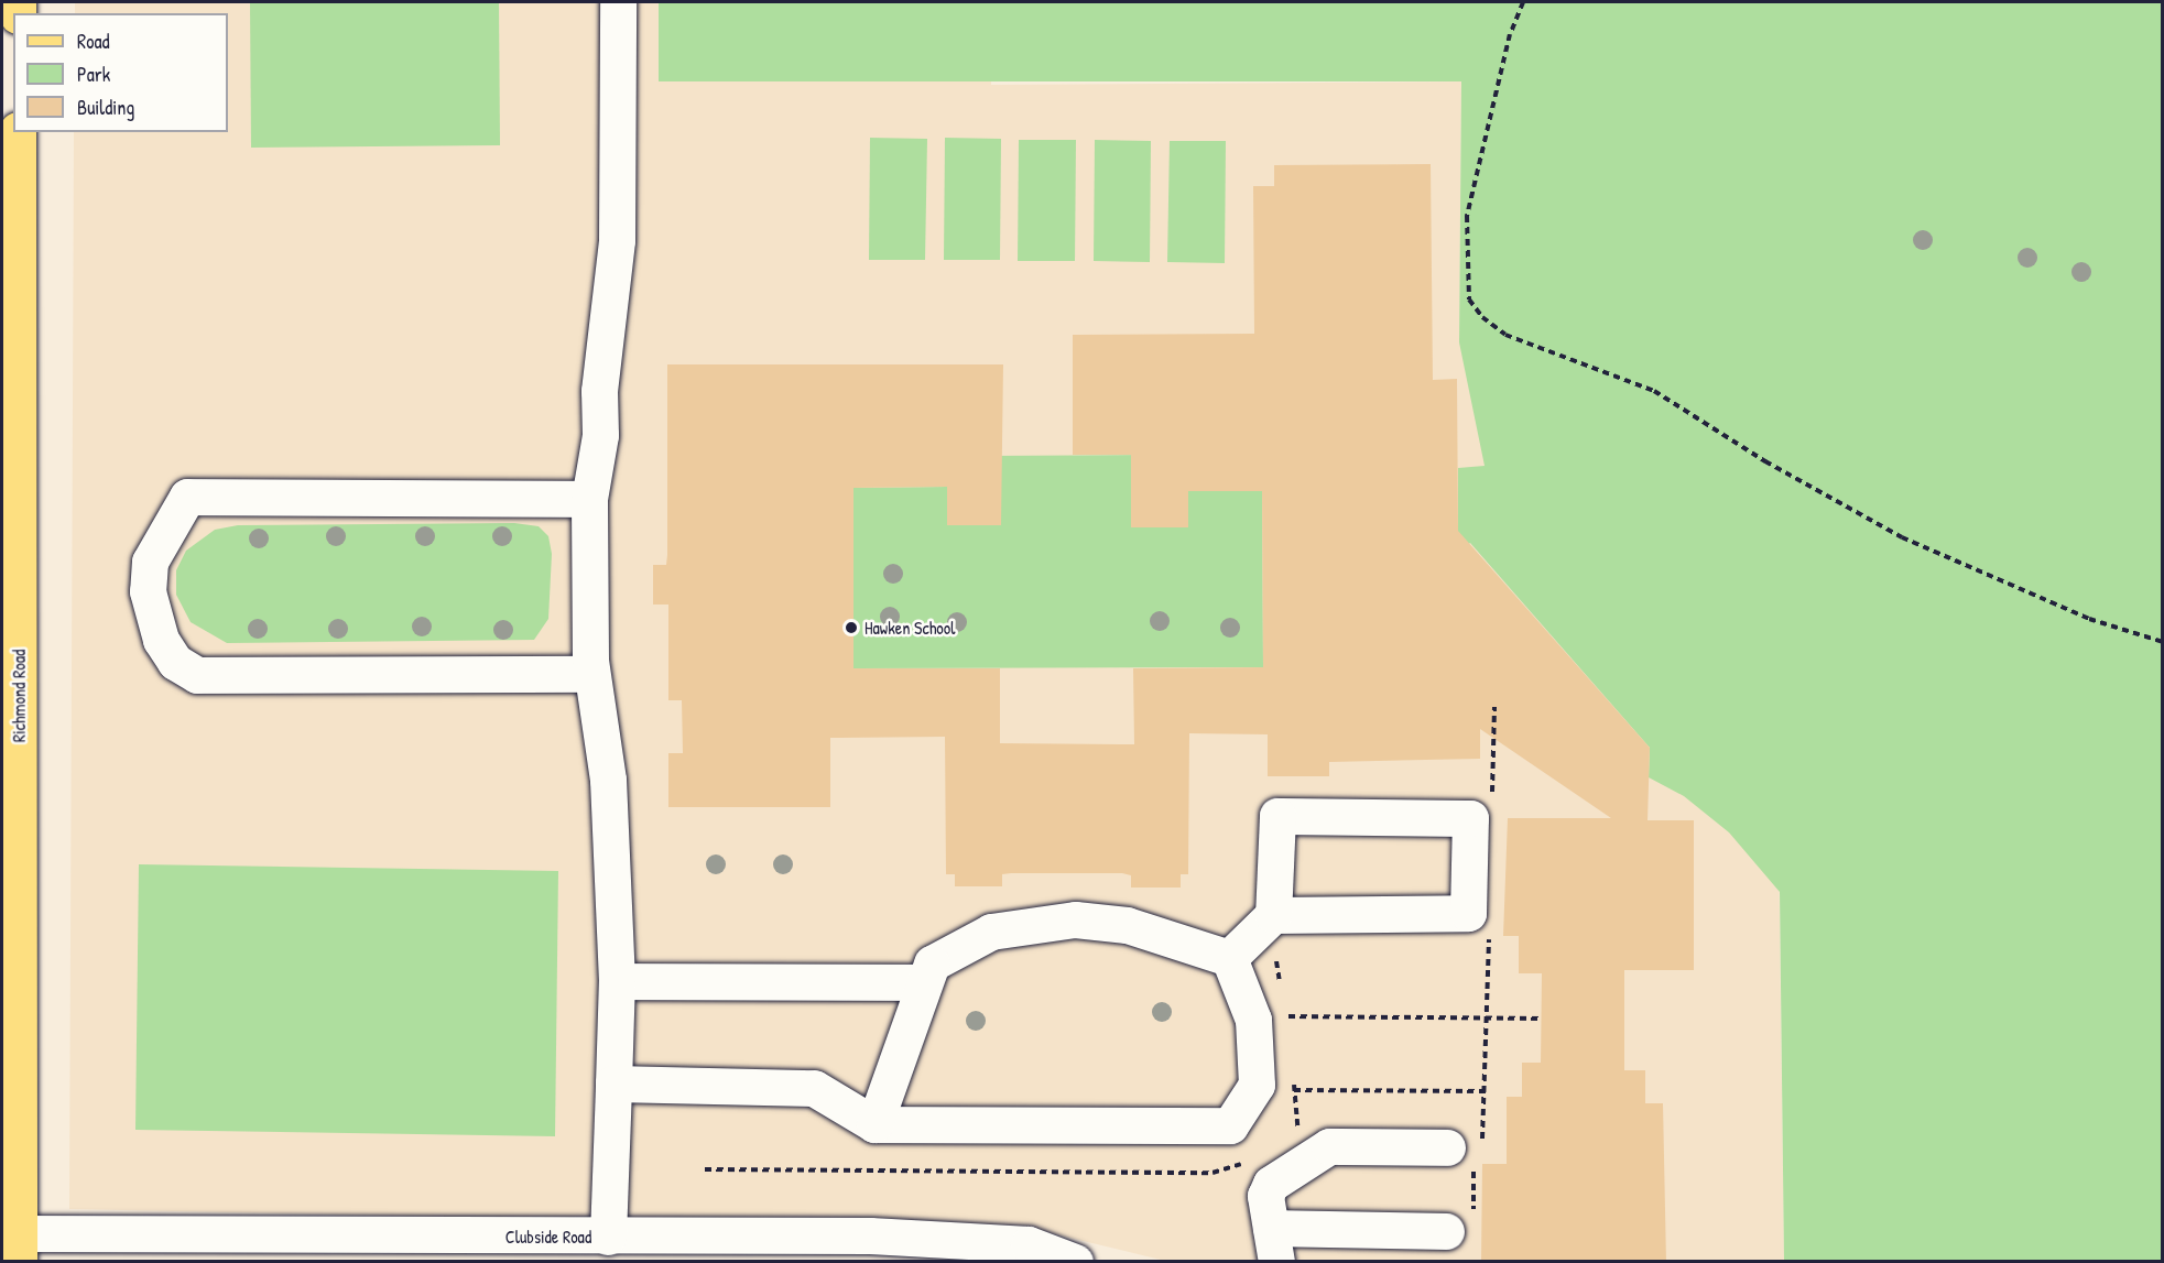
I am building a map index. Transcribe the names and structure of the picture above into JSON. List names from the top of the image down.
{
  "streets": {
    "main road": ["Richmond Road"],
    "street": ["Clubside Road"]
  },
  "crossings": [
    ["Richmond Road", "Clubside Road"]
  ],
  "places": ["Hawken School"],
  "legend": ["Road", "Park", "Building"]
}
